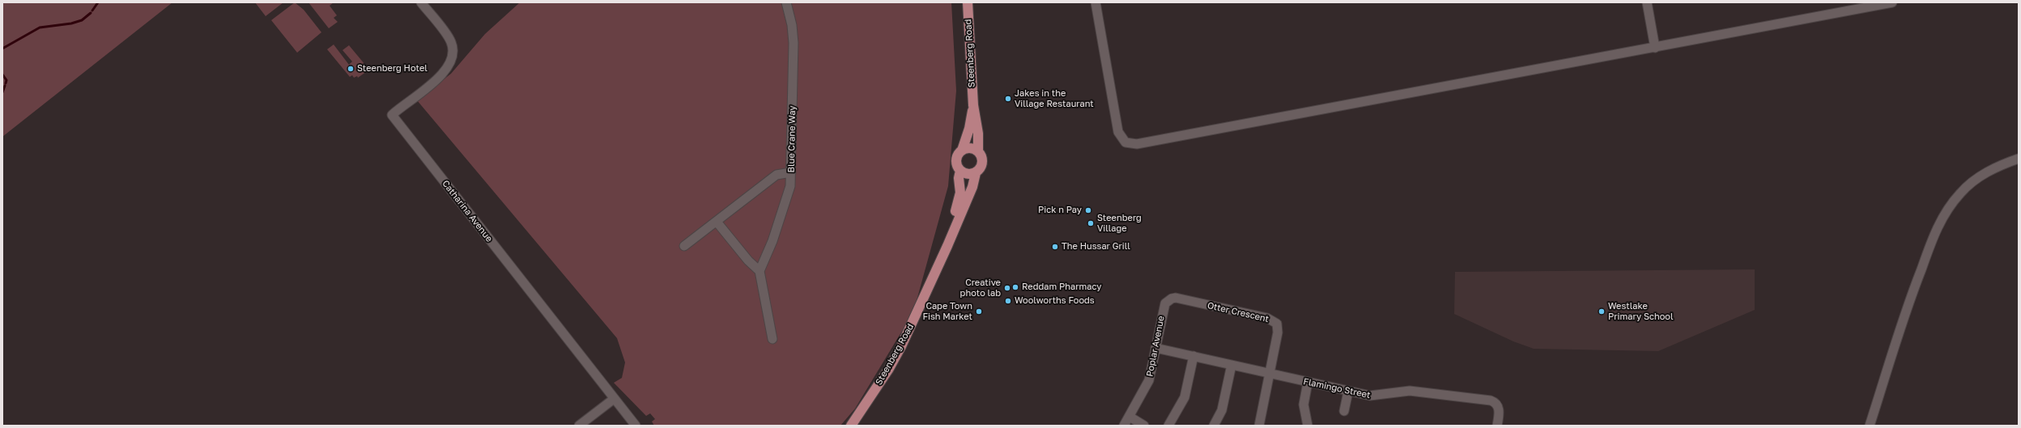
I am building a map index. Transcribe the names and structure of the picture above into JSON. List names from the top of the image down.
{
  "streets": {
    "main road": ["Steenberg Road"],
    "street": [
      "Blue Crane Way",
      "Catharina Avenue",
      "Otter Crescent",
      "Poplar Avenue",
      "Flamingo Street"
    ]
  },
  "crossings": [
    ["Otter Crescent", "Poplar Avenue"],
    ["Otter Crescent", "Flamingo Street"],
    ["Poplar Avenue", "Flamingo Street"]
  ],
  "places": [
    "Steenberg Hotel",
    "Jakes in the Village Restaurant",
    "Pick n Pay",
    "Steenberg Village",
    "The Hussar Grill",
    "Reddam Pharmacy",
    "Creative photo lab",
    "Woolworths Foods",
    "Cape Town Fish Market",
    "Westlake Primary School"
  ]
}
